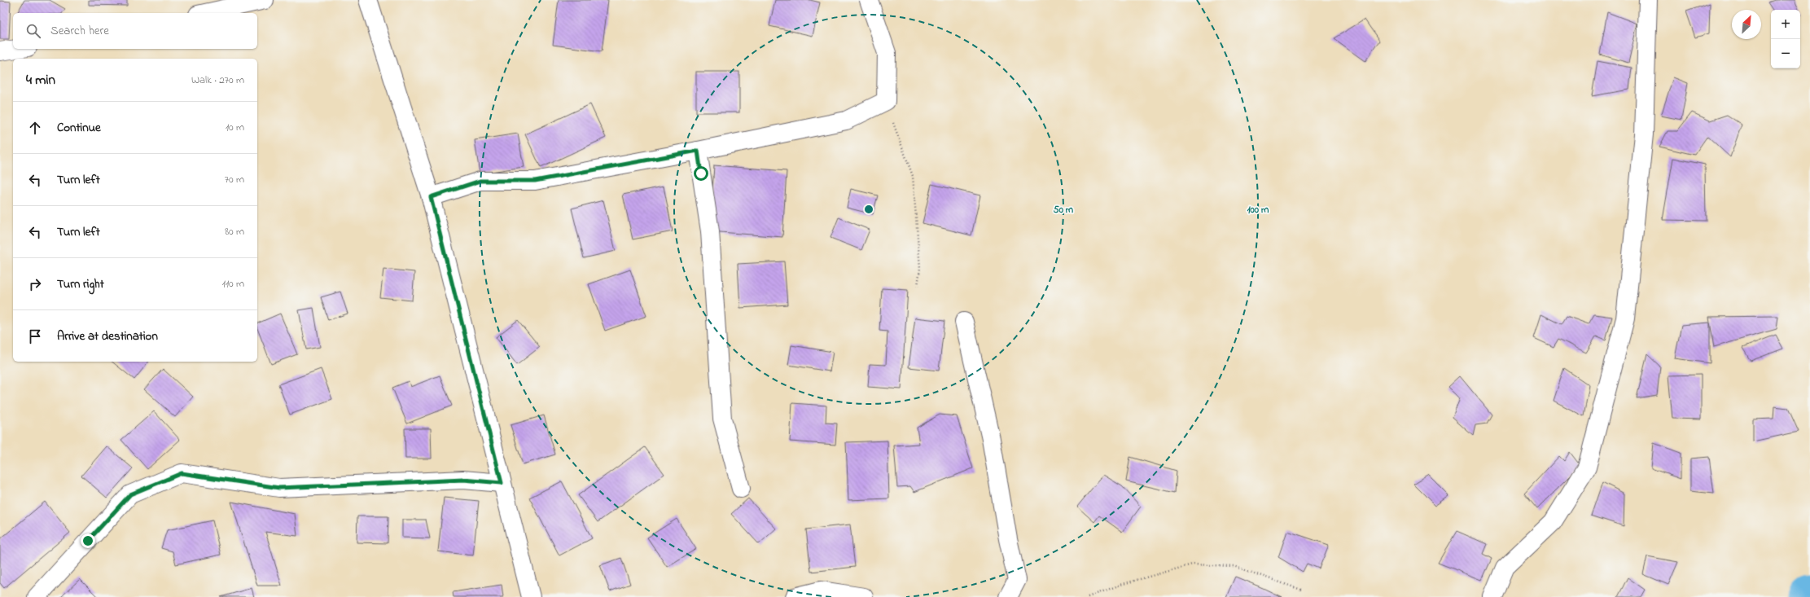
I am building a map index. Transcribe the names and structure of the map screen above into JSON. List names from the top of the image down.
{
  "north": "top right",
  "page": {
    "map_buttons": ["+", "−"],
    "search": "Search here",
    "heading": ["4 min", "Walk · 270 m"],
    "list": [
      ["Continue", "10 m"],
      ["Turn left", "70 m"],
      ["Turn left", "80 m"],
      ["Turn right", "110 m"],
      "Arrive at destination"
    ]
  },
  "rings": ["50 m", "100 m"]
}
